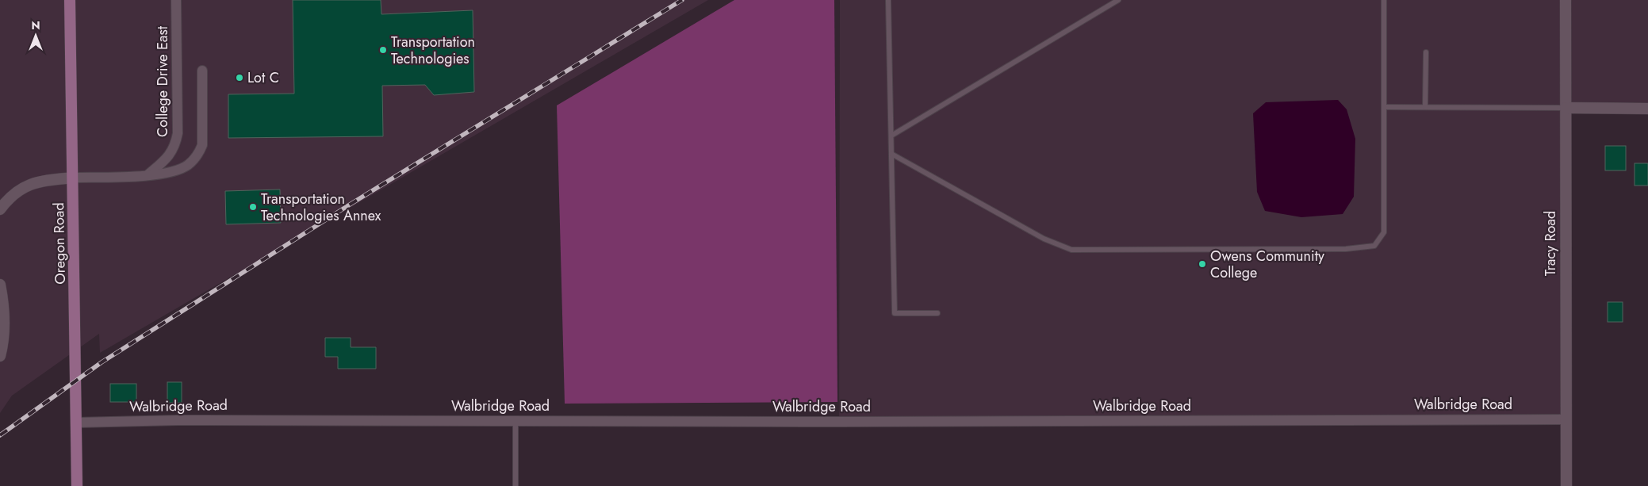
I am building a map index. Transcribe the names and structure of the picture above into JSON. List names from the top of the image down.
{
  "streets": {
    "main road": ["Oregon Road"],
    "street": ["College Drive East", "Tracy Road", "Walbridge Road"]
  },
  "crossings": [
    ["Oregon Road", "Walbridge Road"],
    ["Tracy Road", "Walbridge Road"]
  ],
  "places": [
    "Transportation Technologies",
    "Lot C",
    "Transportation Technologies Annex",
    "Owens Community College"
  ],
  "north": "top"
}
